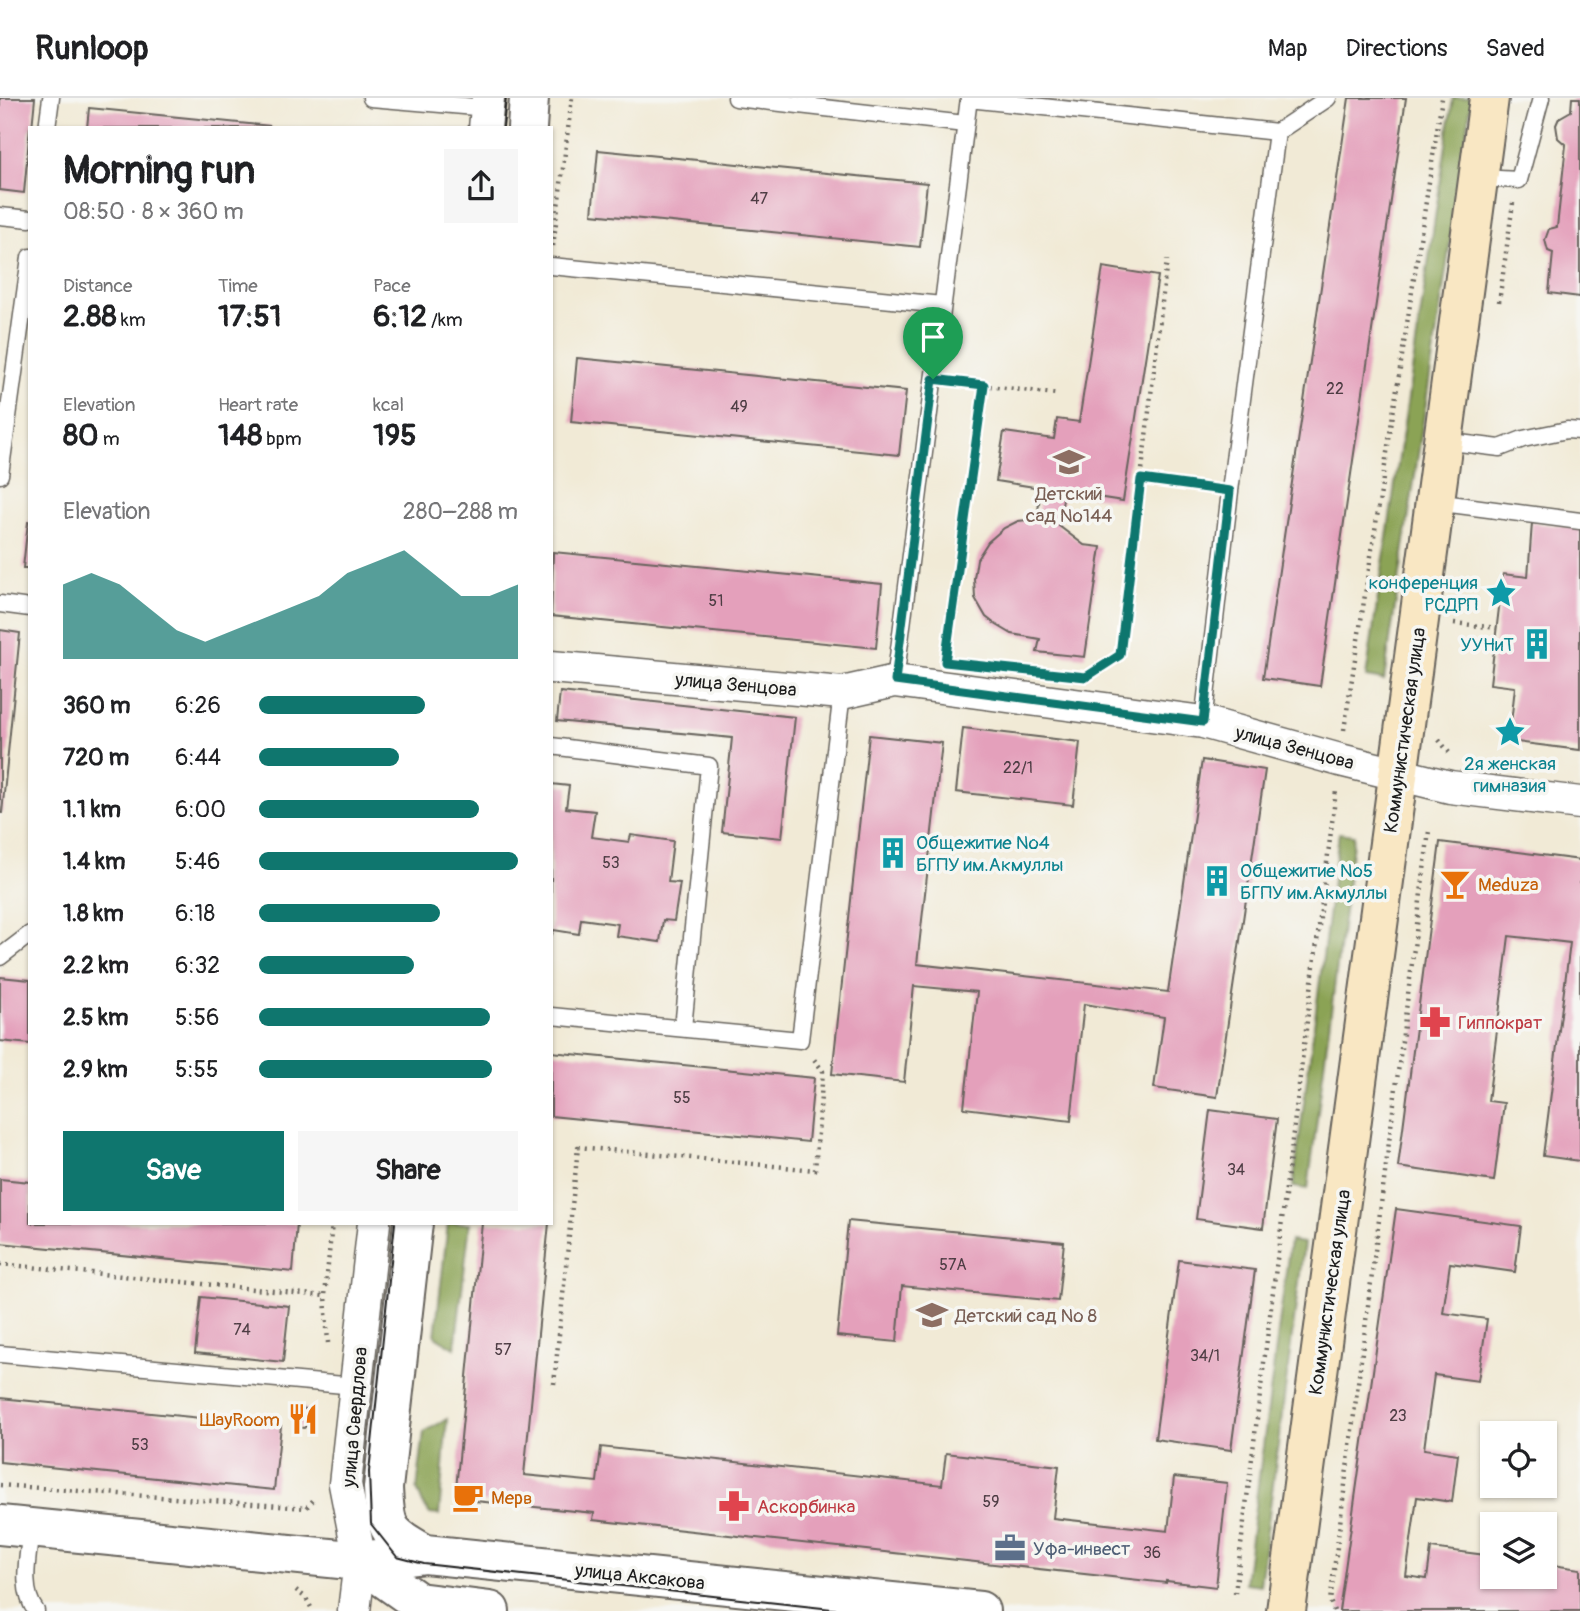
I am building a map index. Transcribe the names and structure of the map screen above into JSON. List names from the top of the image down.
{
  "streets": {
    "main road": ["Коммунистическая улица"],
    "street": ["улица Зенцова", "улица Свердлова", "улица Аксакова"]
  },
  "crossings": [
    ["улица Зенцова", "Коммунистическая улица"],
    ["улица Свердлова", "улица Аксакова"]
  ],
  "places": {
    "school or university": ["Детский сад №144", "Детский сад № 8"],
    "place": ["конференция РСДРП", "2я женская гимназия"],
    "building": ["УУНиТ", "Общежитие №4 БГПУ им.Акмуллы", "Общежитие №5 БГПУ им.Акмуллы"],
    "bar": ["Meduza"],
    "pharmacy": ["Гиппократ", "Аскорбинка"],
    "restaurant": ["ШауRoom"],
    "cafe": ["Мерв"],
    "office": ["Уфа-инвест"]
  },
  "house_numbers": [
    "47",
    "22",
    "49",
    "51",
    "22/1",
    "53",
    "55",
    "34",
    "57А",
    "74",
    "57",
    "34/1",
    "23",
    "53",
    "59",
    "36"
  ],
  "page": {
    "header": "Runloop",
    "nav": ["Map", "Directions", "Saved"],
    "heading": ["Morning run", "08:50 · 8 × 360 m"],
    "stats": [
      ["Distance", "2.88 km"],
      ["Time", "17:51"],
      ["Pace", "6:12 /km"],
      ["Elevation", "80 m"],
      ["Heart rate", "148 bpm"],
      ["kcal", "195"]
    ],
    "chart": ["Elevation", "280–288 m"],
    "list": [
      {
        "name": "360 m",
        "note": "6:26"
      },
      {
        "name": "720 m",
        "note": "6:44"
      },
      {
        "name": "1.1 km",
        "note": "6:00"
      },
      {
        "name": "1.4 km",
        "note": "5:46"
      },
      {
        "name": "1.8 km",
        "note": "6:18"
      },
      {
        "name": "2.2 km",
        "note": "6:32"
      },
      {
        "name": "2.5 km",
        "note": "5:56"
      },
      {
        "name": "2.9 km",
        "note": "5:55"
      }
    ],
    "buttons": ["Save", "Share"]
  }
}
